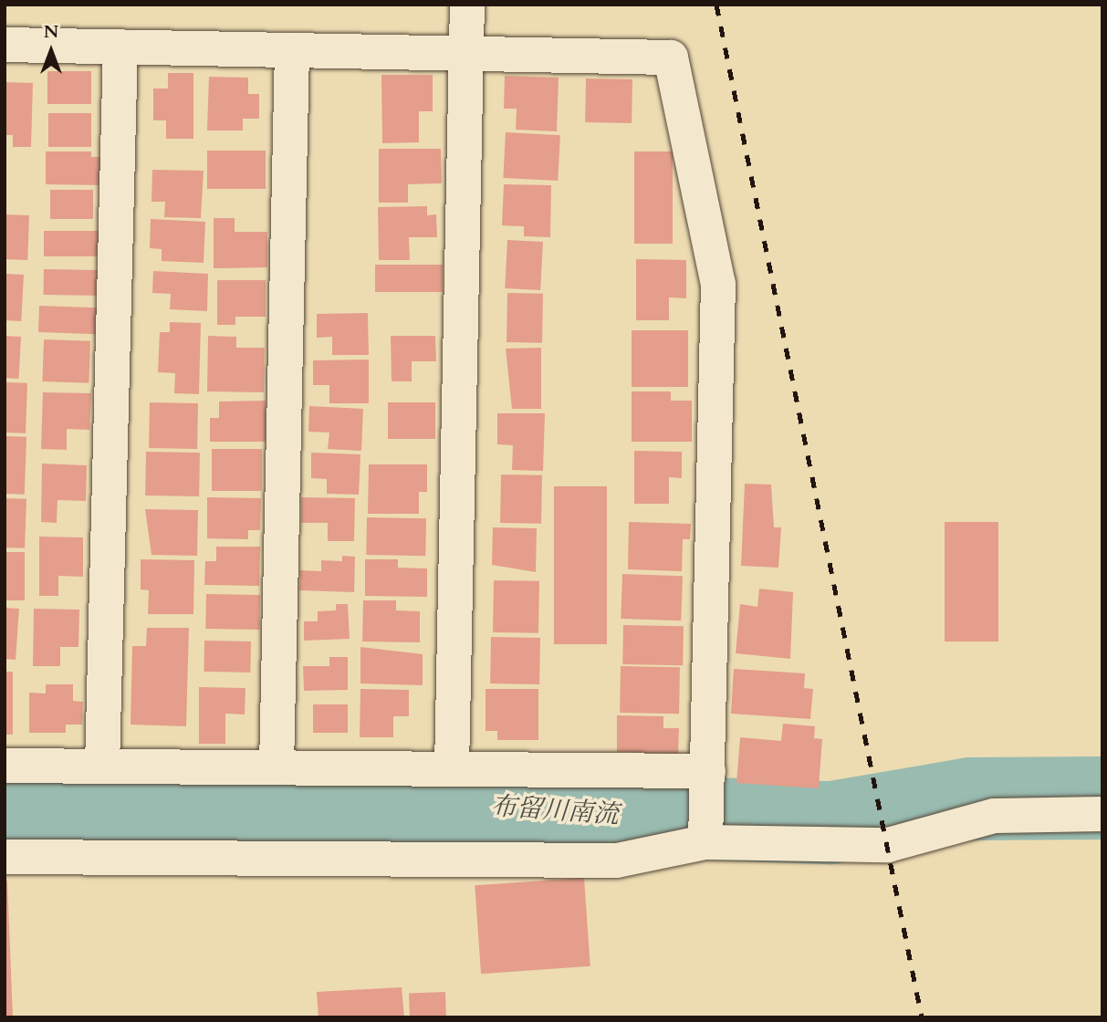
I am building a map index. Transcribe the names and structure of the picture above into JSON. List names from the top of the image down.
{
  "water": ["布留川南流"],
  "north": "top"
}
